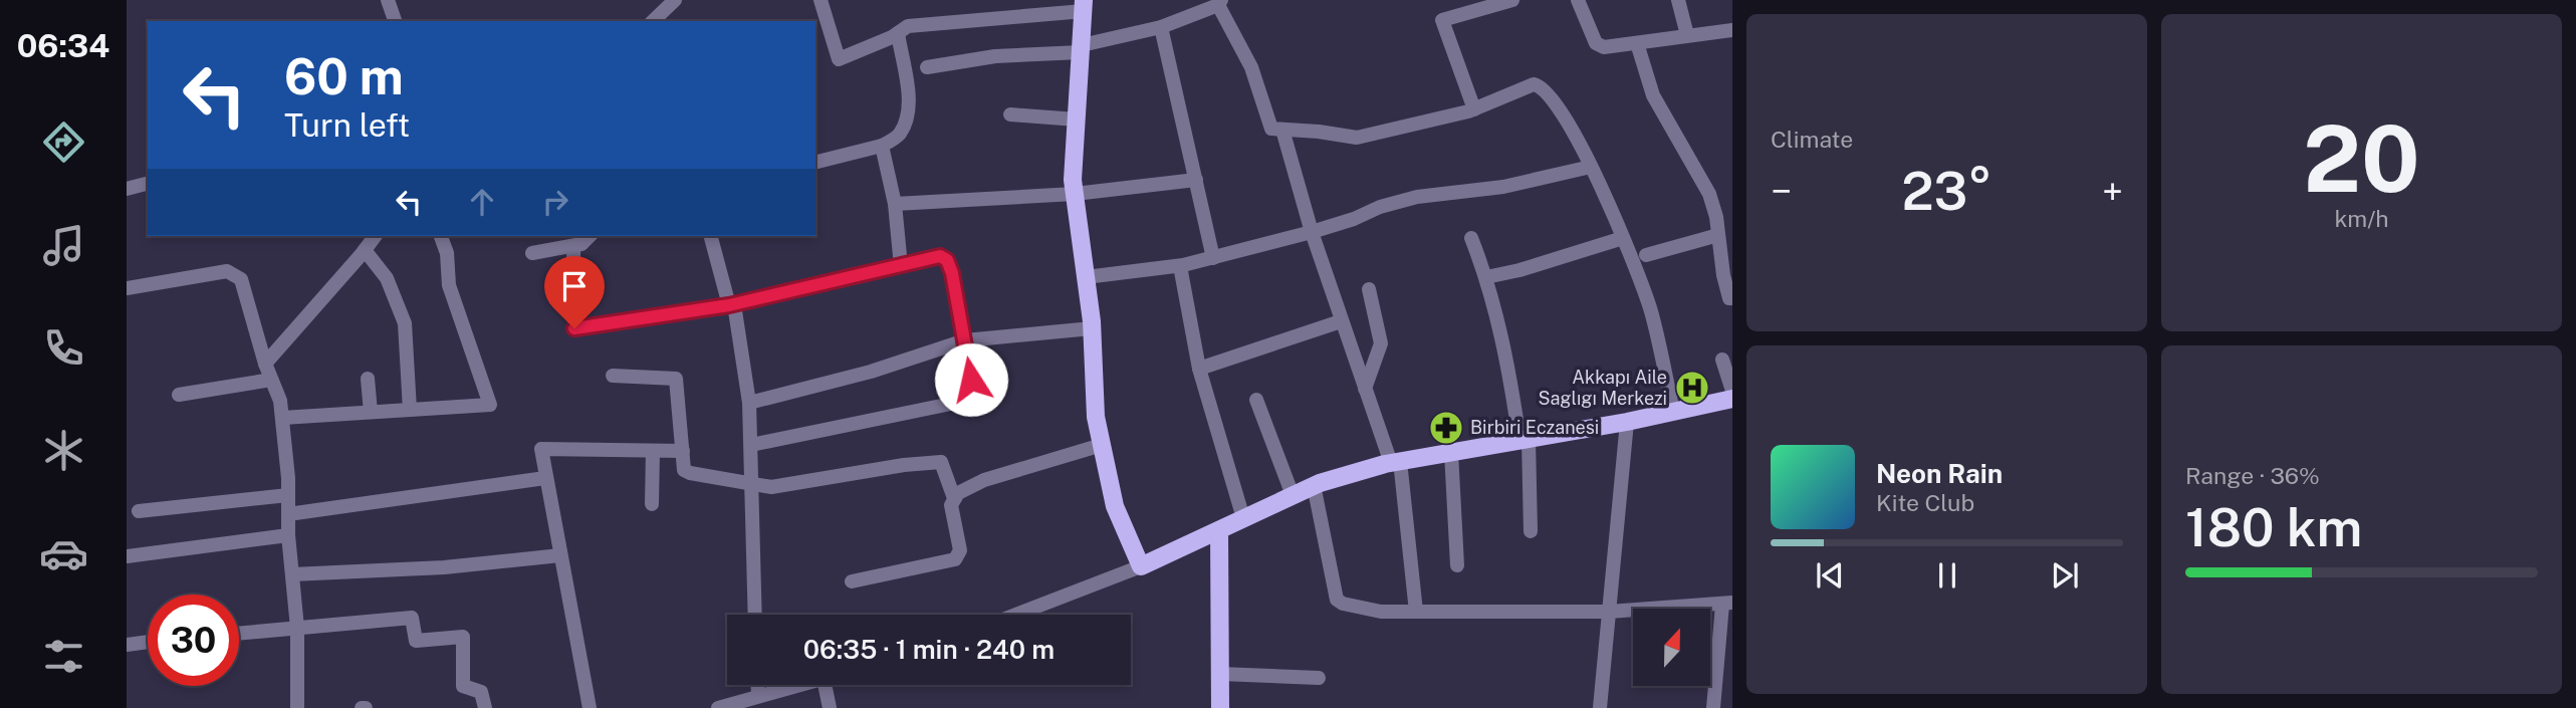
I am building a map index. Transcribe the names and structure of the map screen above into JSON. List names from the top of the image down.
{
  "places": {
    "hospital": ["Akkapı Aile Saglıgı Merkezi"],
    "pharmacy": ["Birbiri Eczanesi"]
  },
  "north": "top",
  "page": {
    "tabs": "06:34",
    "tile": [
      "Climate",
      ["20", "km/h"],
      ["Range · 36%", "180 km"]
    ],
    "turn": ["60 m", "Turn left"],
    "heat": ["−", "23°", "+"],
    "song": ["Neon Rain", "Kite Club"],
    "limit": "30",
    "trip": "06:35 · 1 min · 240 m"
  }
}
